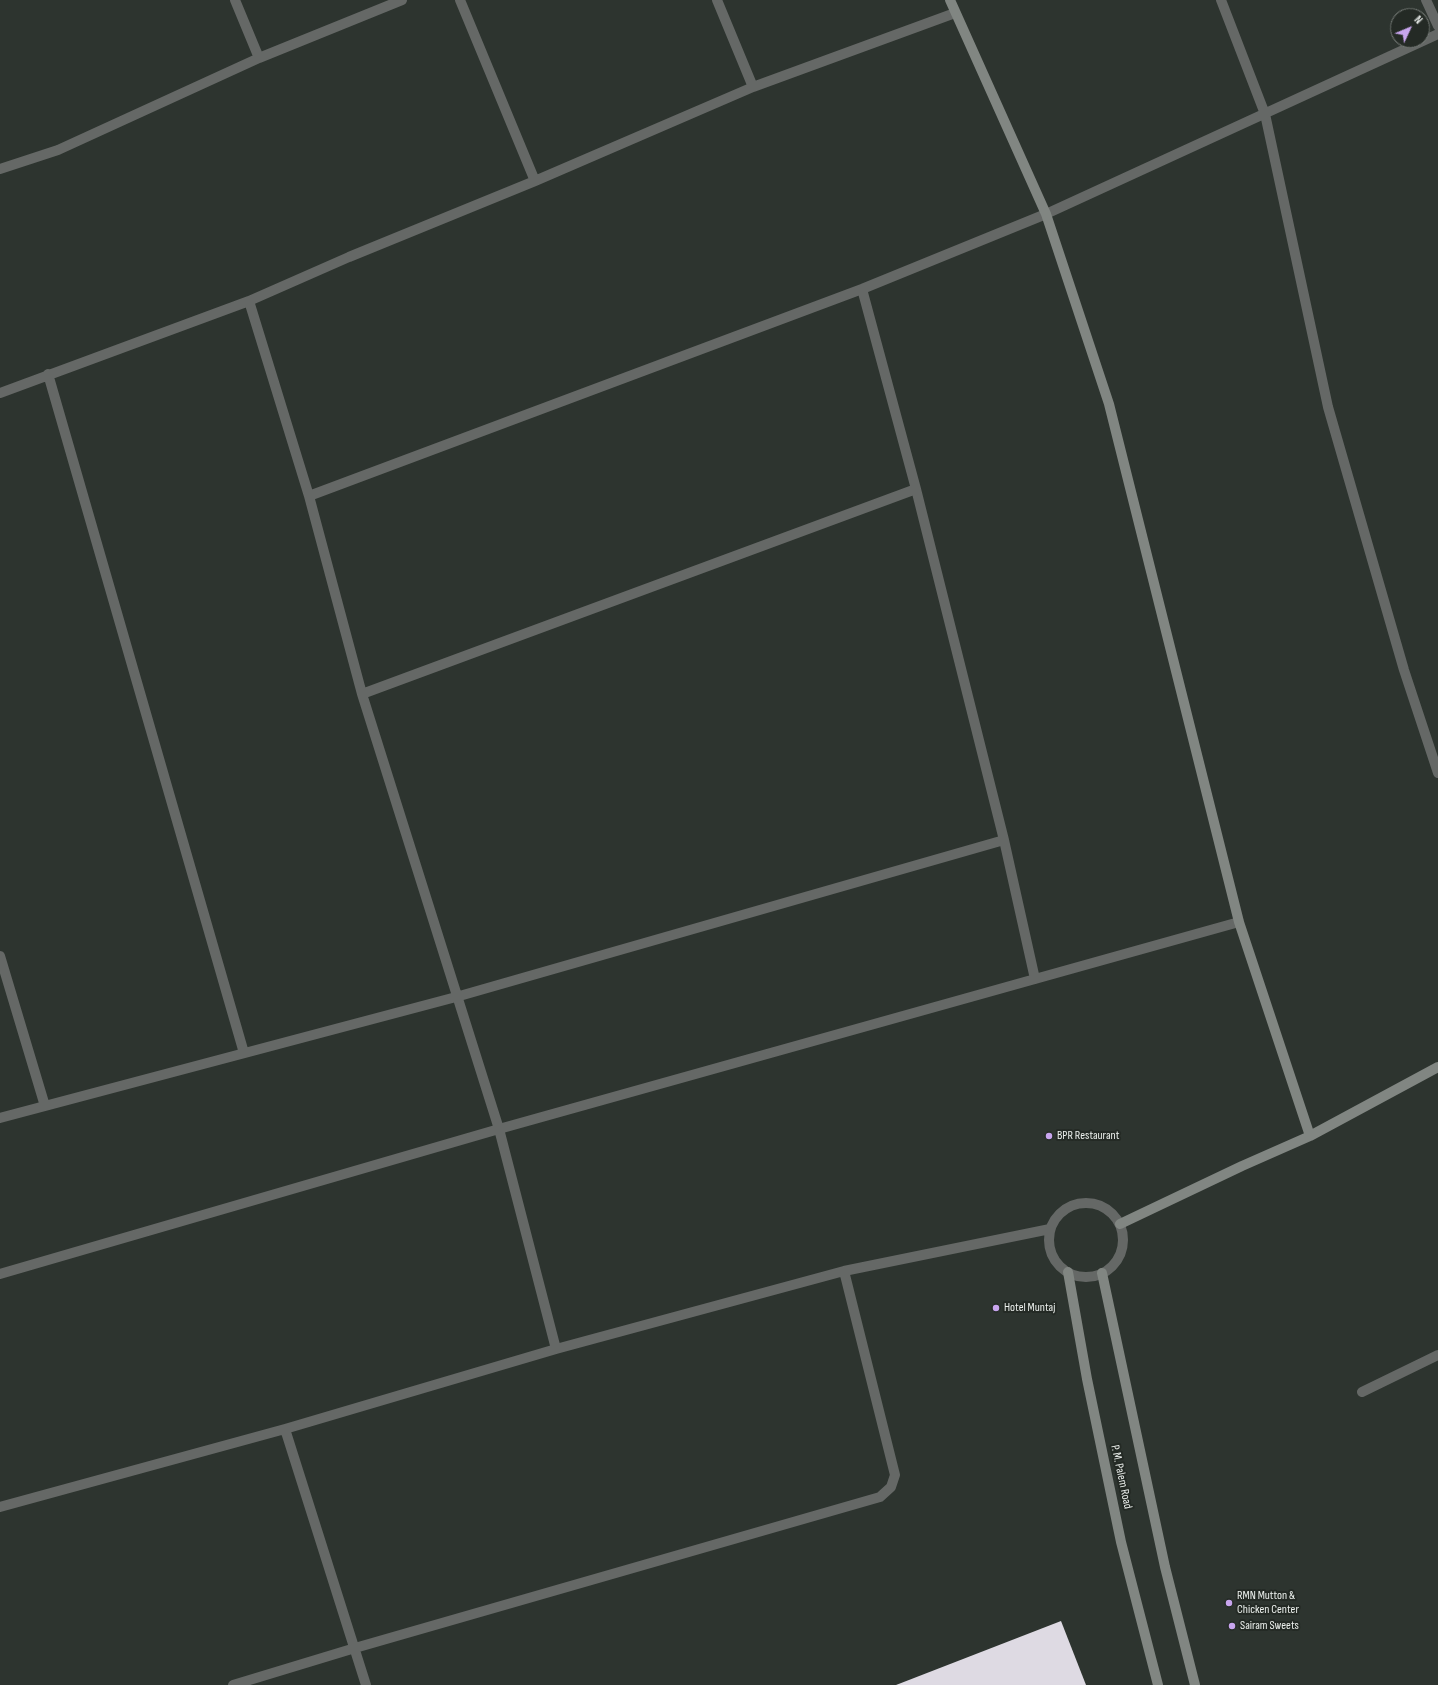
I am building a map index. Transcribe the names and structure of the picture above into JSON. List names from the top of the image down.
{
  "streets": {
    "street": ["P. M. Palem Road"]
  },
  "places": [
    "BPR Restaurant",
    "Hotel Muntaj",
    "RMN Mutton & Chicken Center",
    "Sairam Sweets"
  ],
  "north": "top right"
}
